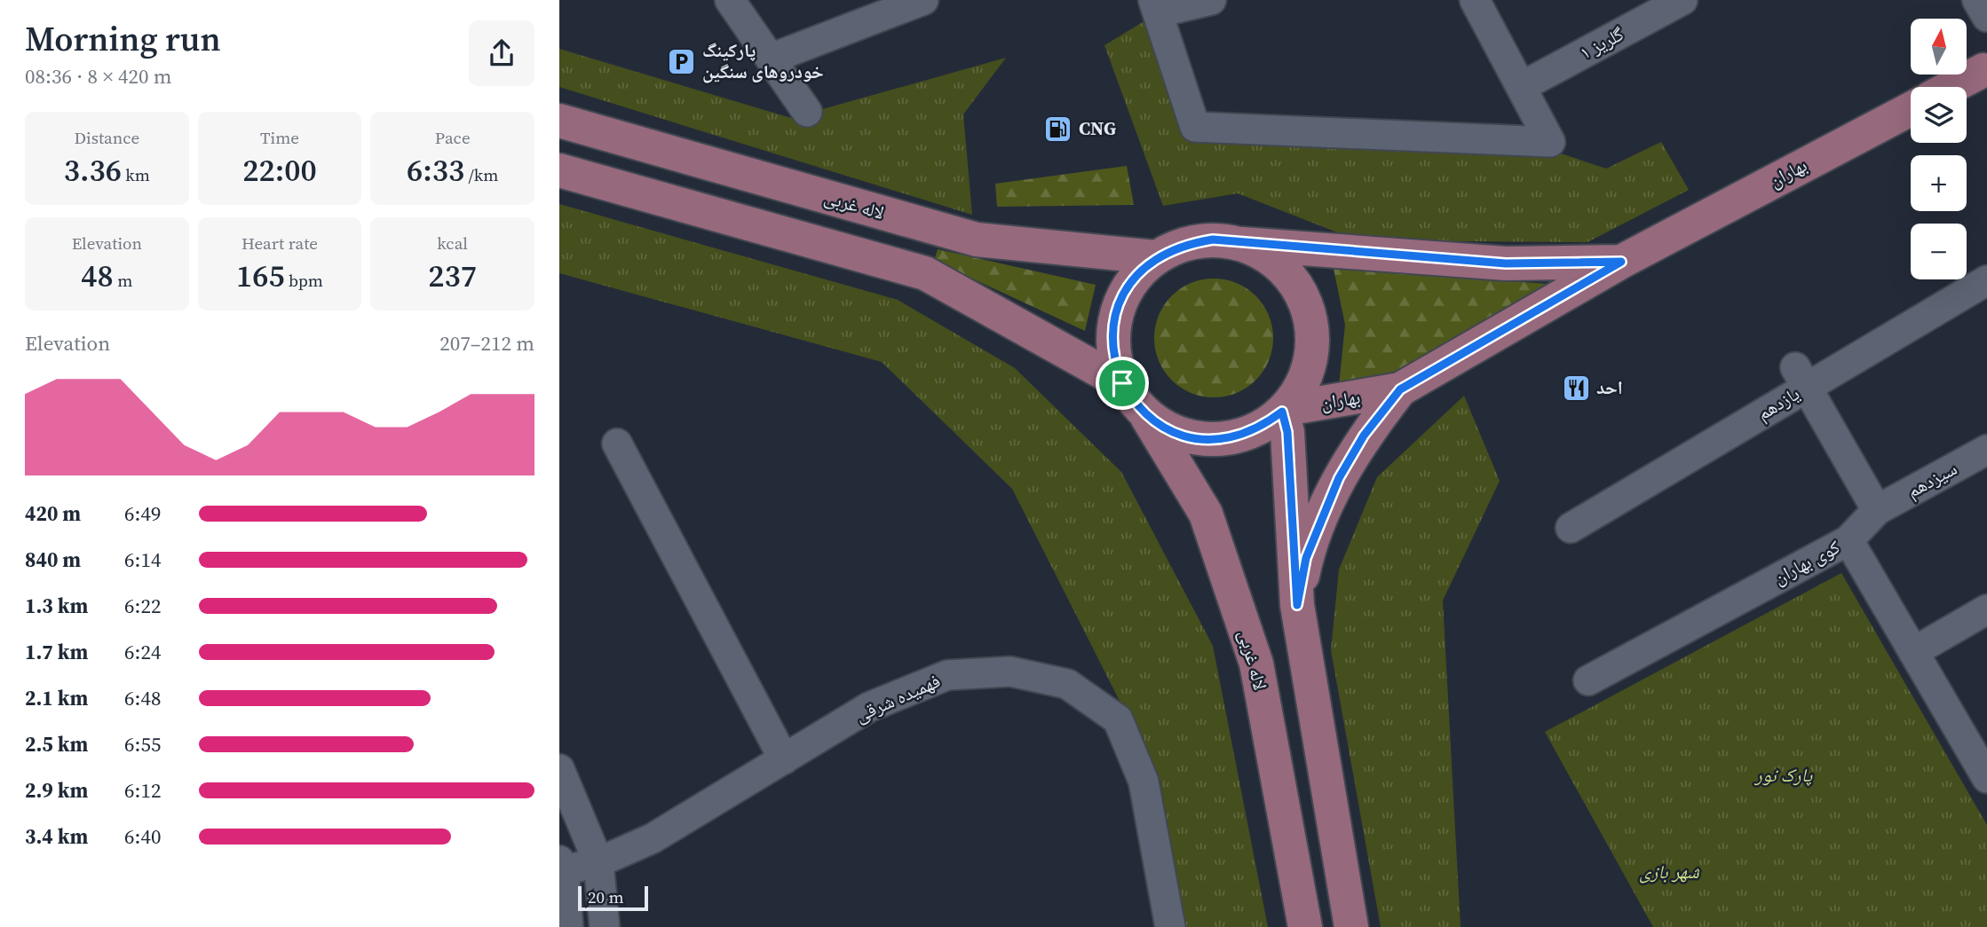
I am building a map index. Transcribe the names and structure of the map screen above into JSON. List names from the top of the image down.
{
  "streets": {
    "main road": ["بهاران", "لاله غربی"],
    "street": [
      "گلریز ۱",
      "یازدهم",
      "سیزدهم",
      "کوی بهاران",
      "فهمیده شرقی"
    ]
  },
  "crossings": [
    ["بهاران", "لاله غربی"],
    ["سیزدهم", "کوی بهاران"]
  ],
  "parks": ["پارک نور", "شهر بازی"],
  "places": {
    "parking": ["پارکینگ خودروهای سنگین"],
    "fuel station": ["CNG"],
    "restaurant": ["احد"]
  },
  "scale_bar": "20 m",
  "north": "top",
  "page": {
    "heading": ["Morning run", "08:36 · 8 × 420 m"],
    "map_buttons": ["+", "−"],
    "stats": [
      ["Distance", "3.36 km"],
      ["Time", "22:00"],
      ["Pace", "6:33 /km"],
      ["Elevation", "48 m"],
      ["Heart rate", "165 bpm"],
      ["kcal", "237"]
    ],
    "chart": ["Elevation", "207–212 m"],
    "list": [
      {
        "name": "420 m",
        "note": "6:49"
      },
      {
        "name": "840 m",
        "note": "6:14"
      },
      {
        "name": "1.3 km",
        "note": "6:22"
      },
      {
        "name": "1.7 km",
        "note": "6:24"
      },
      {
        "name": "2.1 km",
        "note": "6:48"
      },
      {
        "name": "2.5 km",
        "note": "6:55"
      },
      {
        "name": "2.9 km",
        "note": "6:12"
      },
      {
        "name": "3.4 km",
        "note": "6:40"
      }
    ],
    "scale": "20 m"
  }
}
